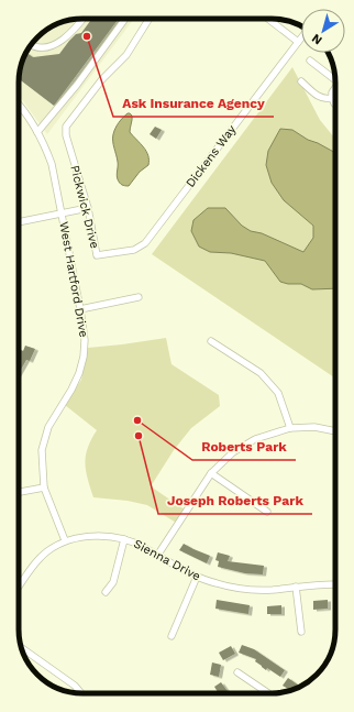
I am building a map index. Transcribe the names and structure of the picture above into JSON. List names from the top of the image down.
{
  "streets": {
    "street": [
      "Dickens Way",
      "Pickwick Drive",
      "West Hartford Drive",
      "Sienna Drive"
    ]
  },
  "crossings": [
    ["Dickens Way", "Pickwick Drive"],
    ["West Hartford Drive", "Sienna Drive"]
  ],
  "places": ["Ask Insurance Agency", "Roberts Park", "Joseph Roberts Park"],
  "north": "bottom left"
}
